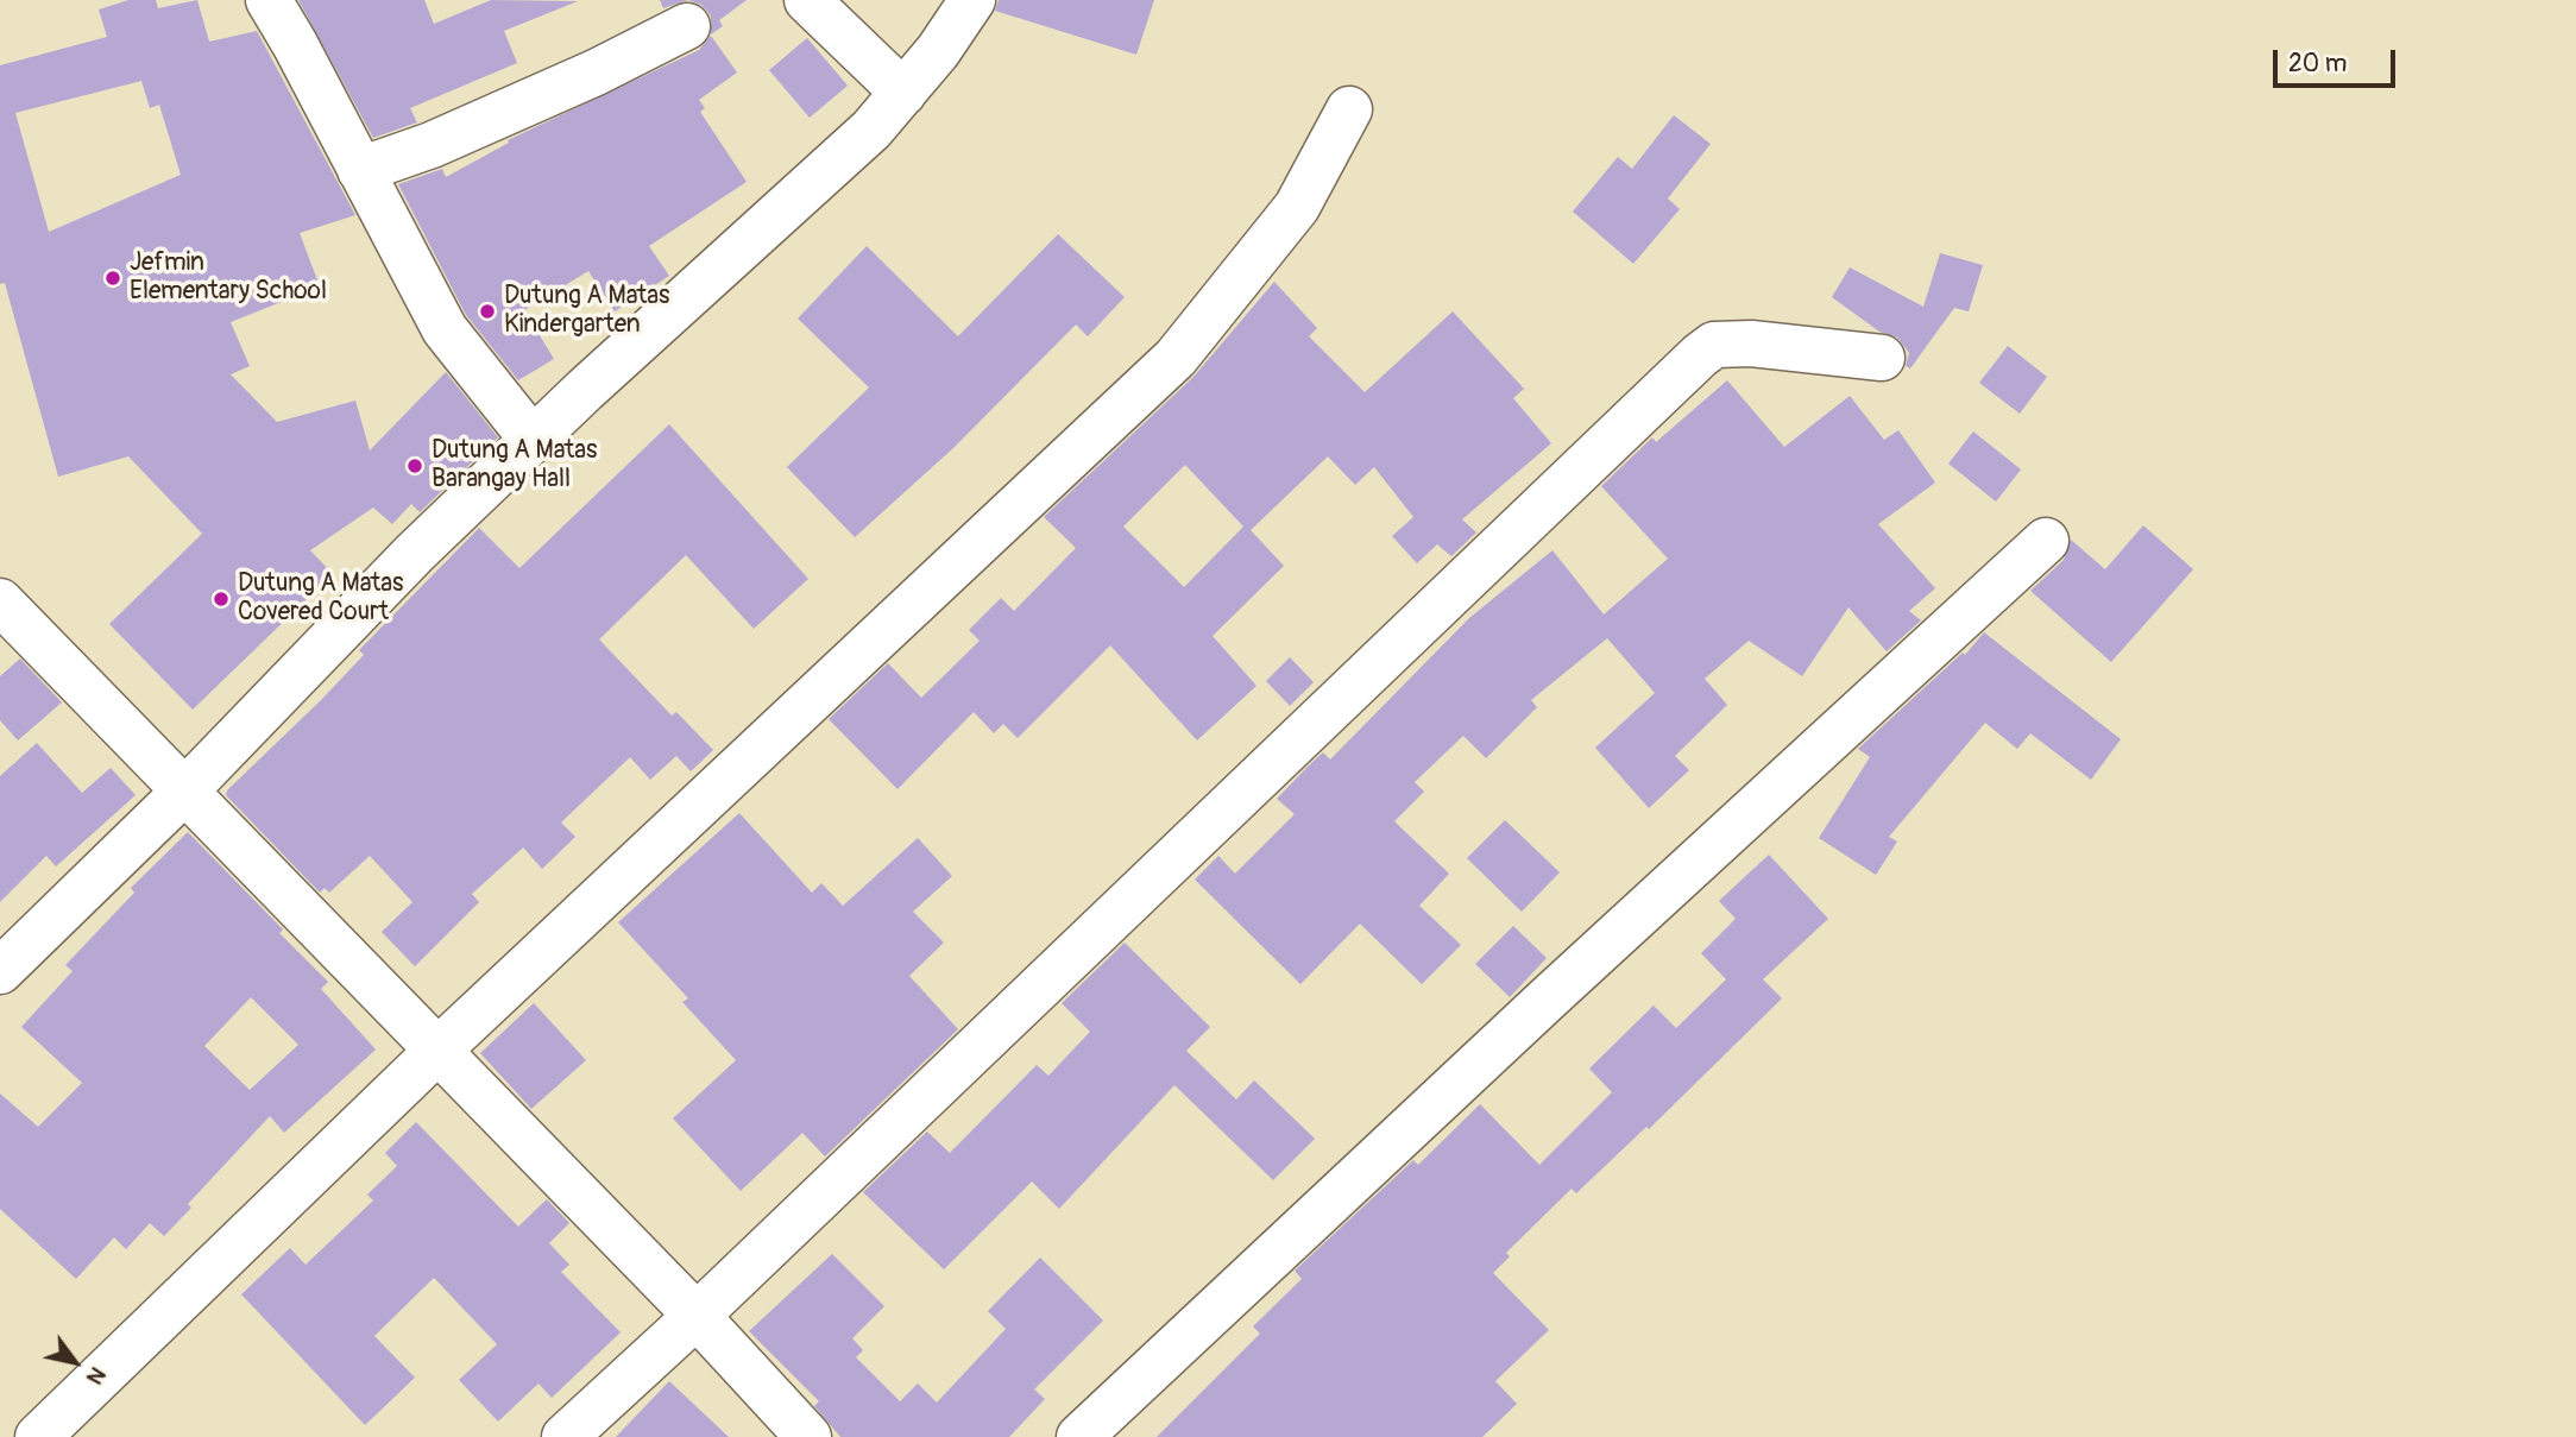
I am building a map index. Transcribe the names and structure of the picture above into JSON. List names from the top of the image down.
{
  "places": [
    "Jefmin Elementary School",
    "Dutung A Matas Kindergarten",
    "Dutung A Matas Barangay Hall",
    "Dutung A Matas Covered Court"
  ],
  "scale_bar": "20 m",
  "north": "bottom right"
}
